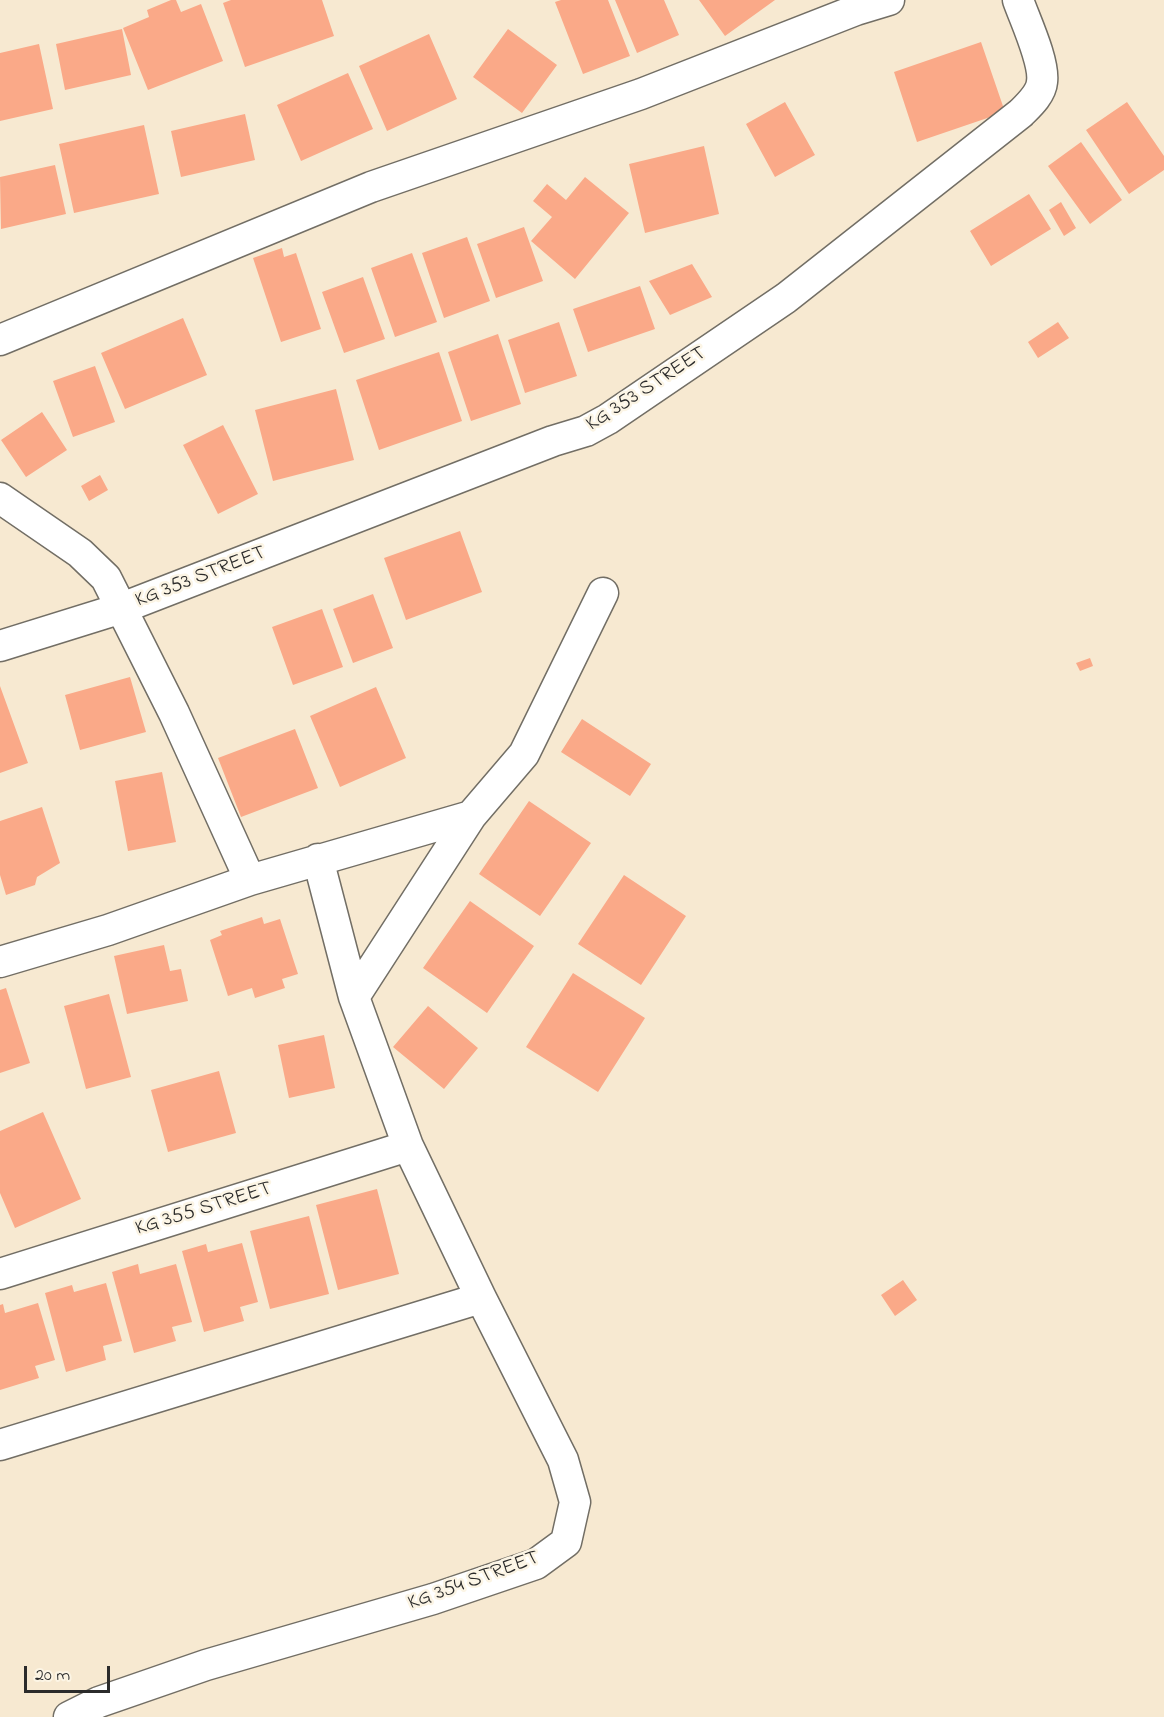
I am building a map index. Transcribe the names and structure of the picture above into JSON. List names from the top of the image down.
{
  "streets": {
    "street": ["KG 353 STREET", "KG 355 STREET", "KG 354 STREET"]
  },
  "crossings": [
    ["KG 355 STREET", "KG 354 STREET"]
  ],
  "scale_bar": "20 m"
}
